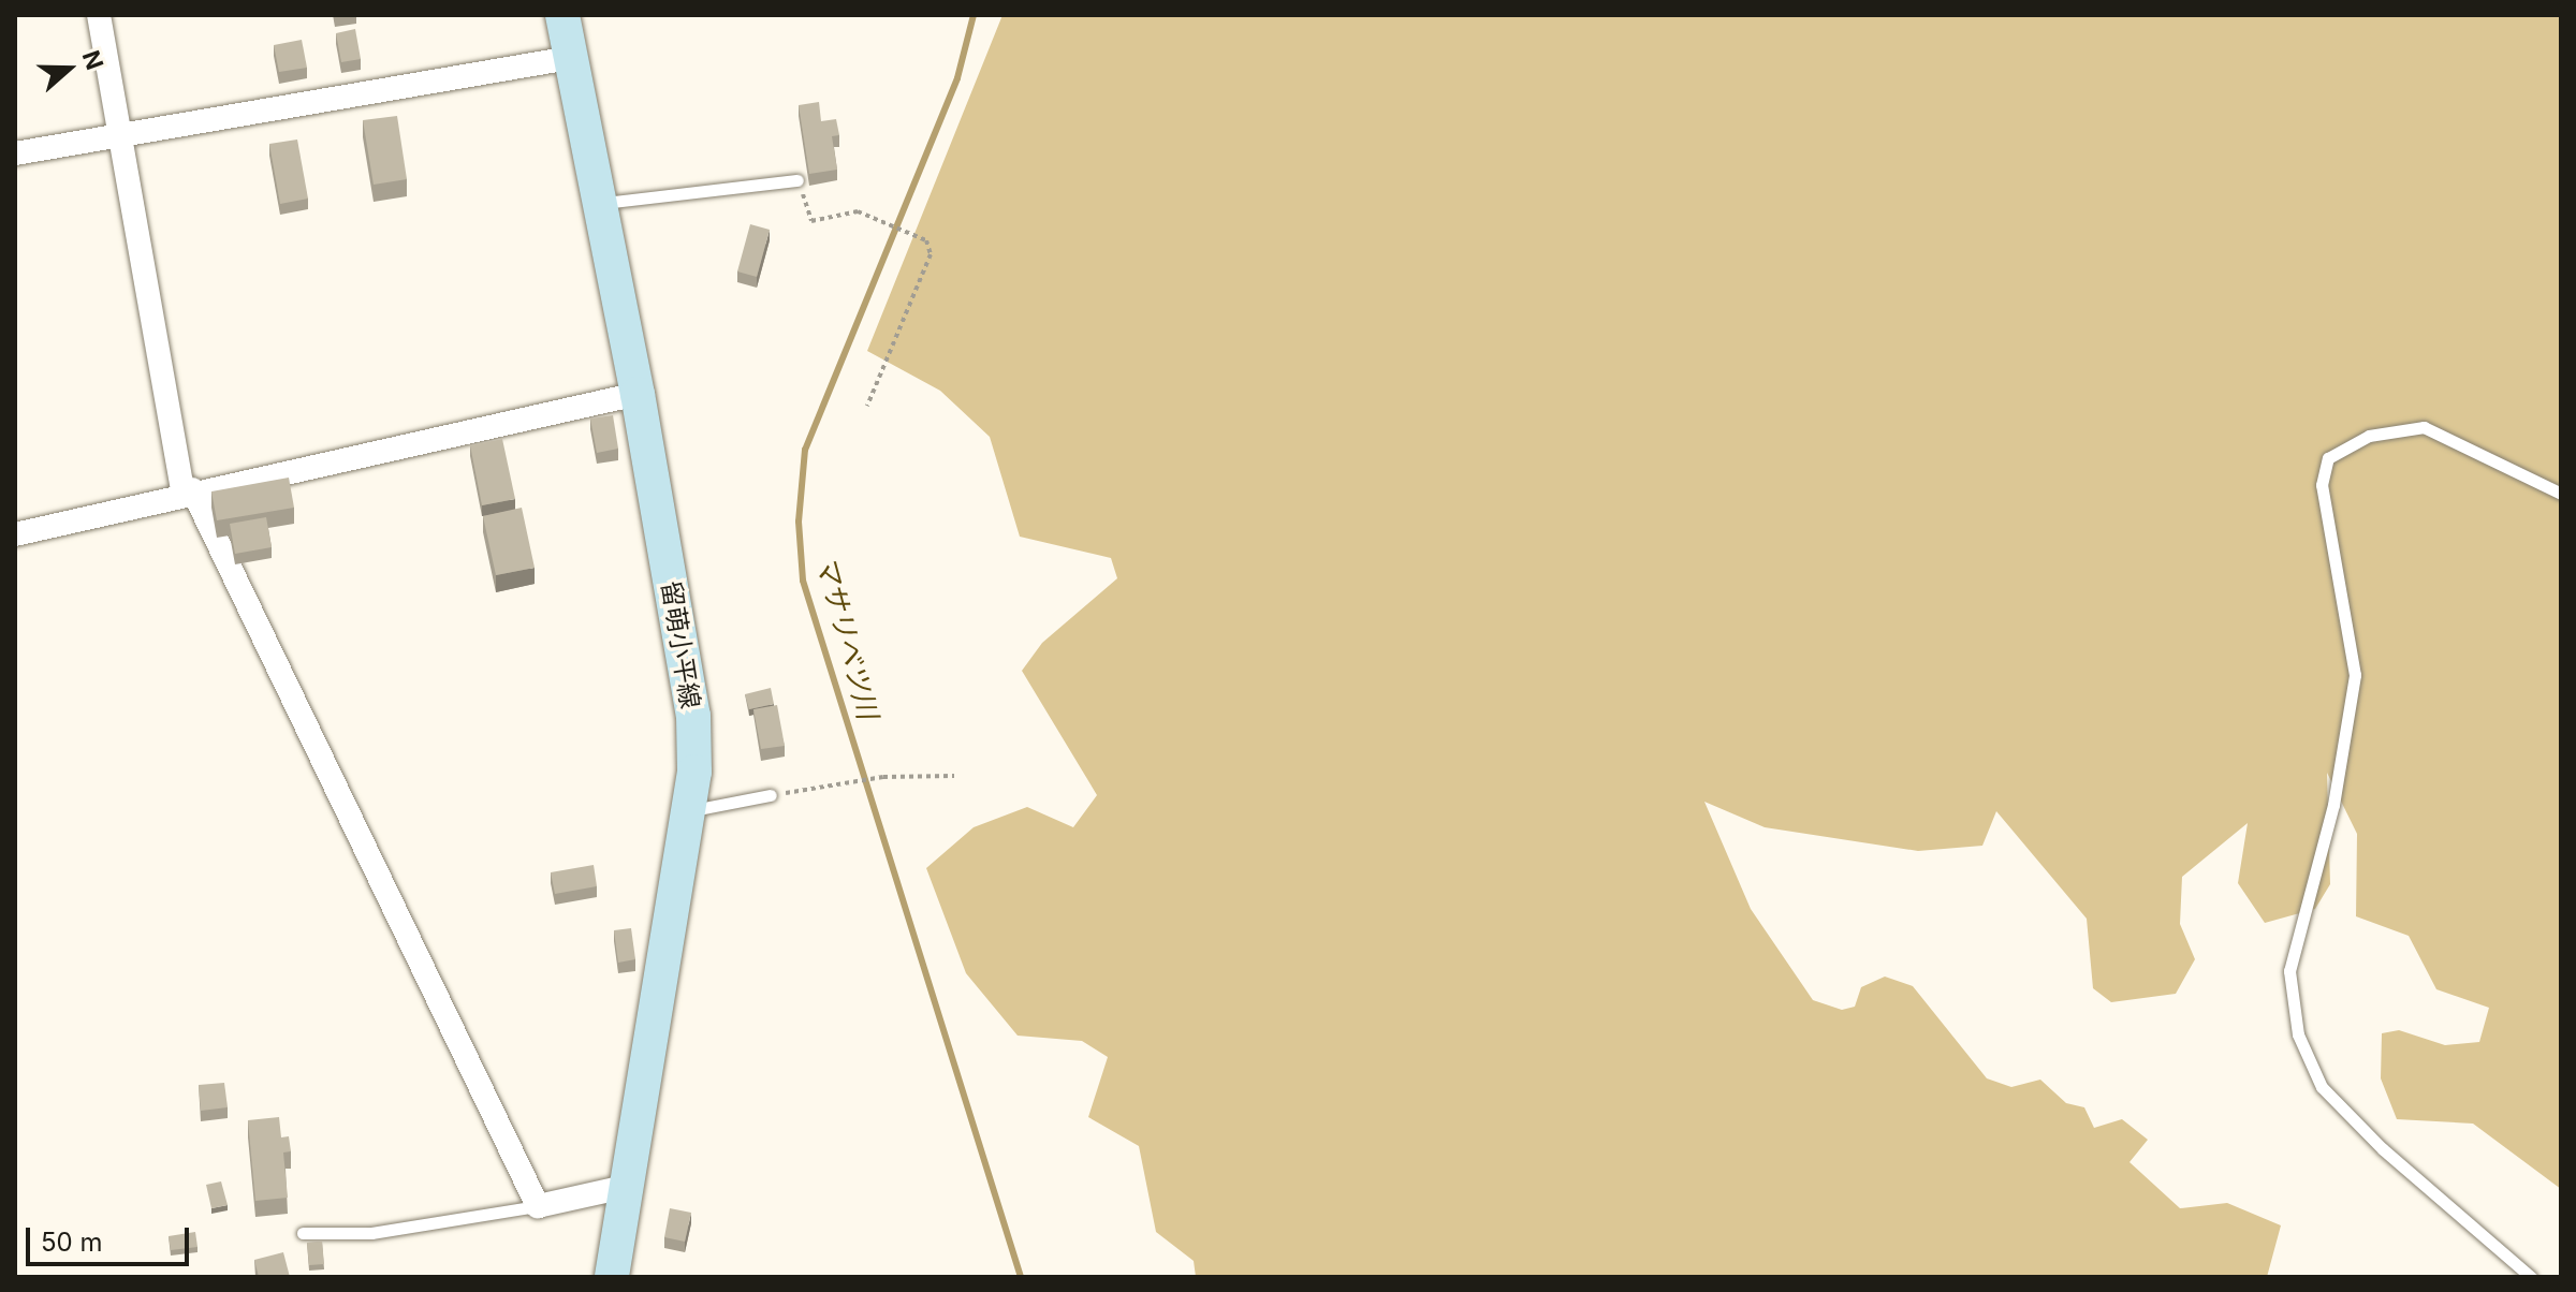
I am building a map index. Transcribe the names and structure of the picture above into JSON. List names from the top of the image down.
{
  "streets": {
    "main road": ["留萌小平線"]
  },
  "water": ["マサリベツ川"],
  "scale_bar": "50 m",
  "north": "right"
}
